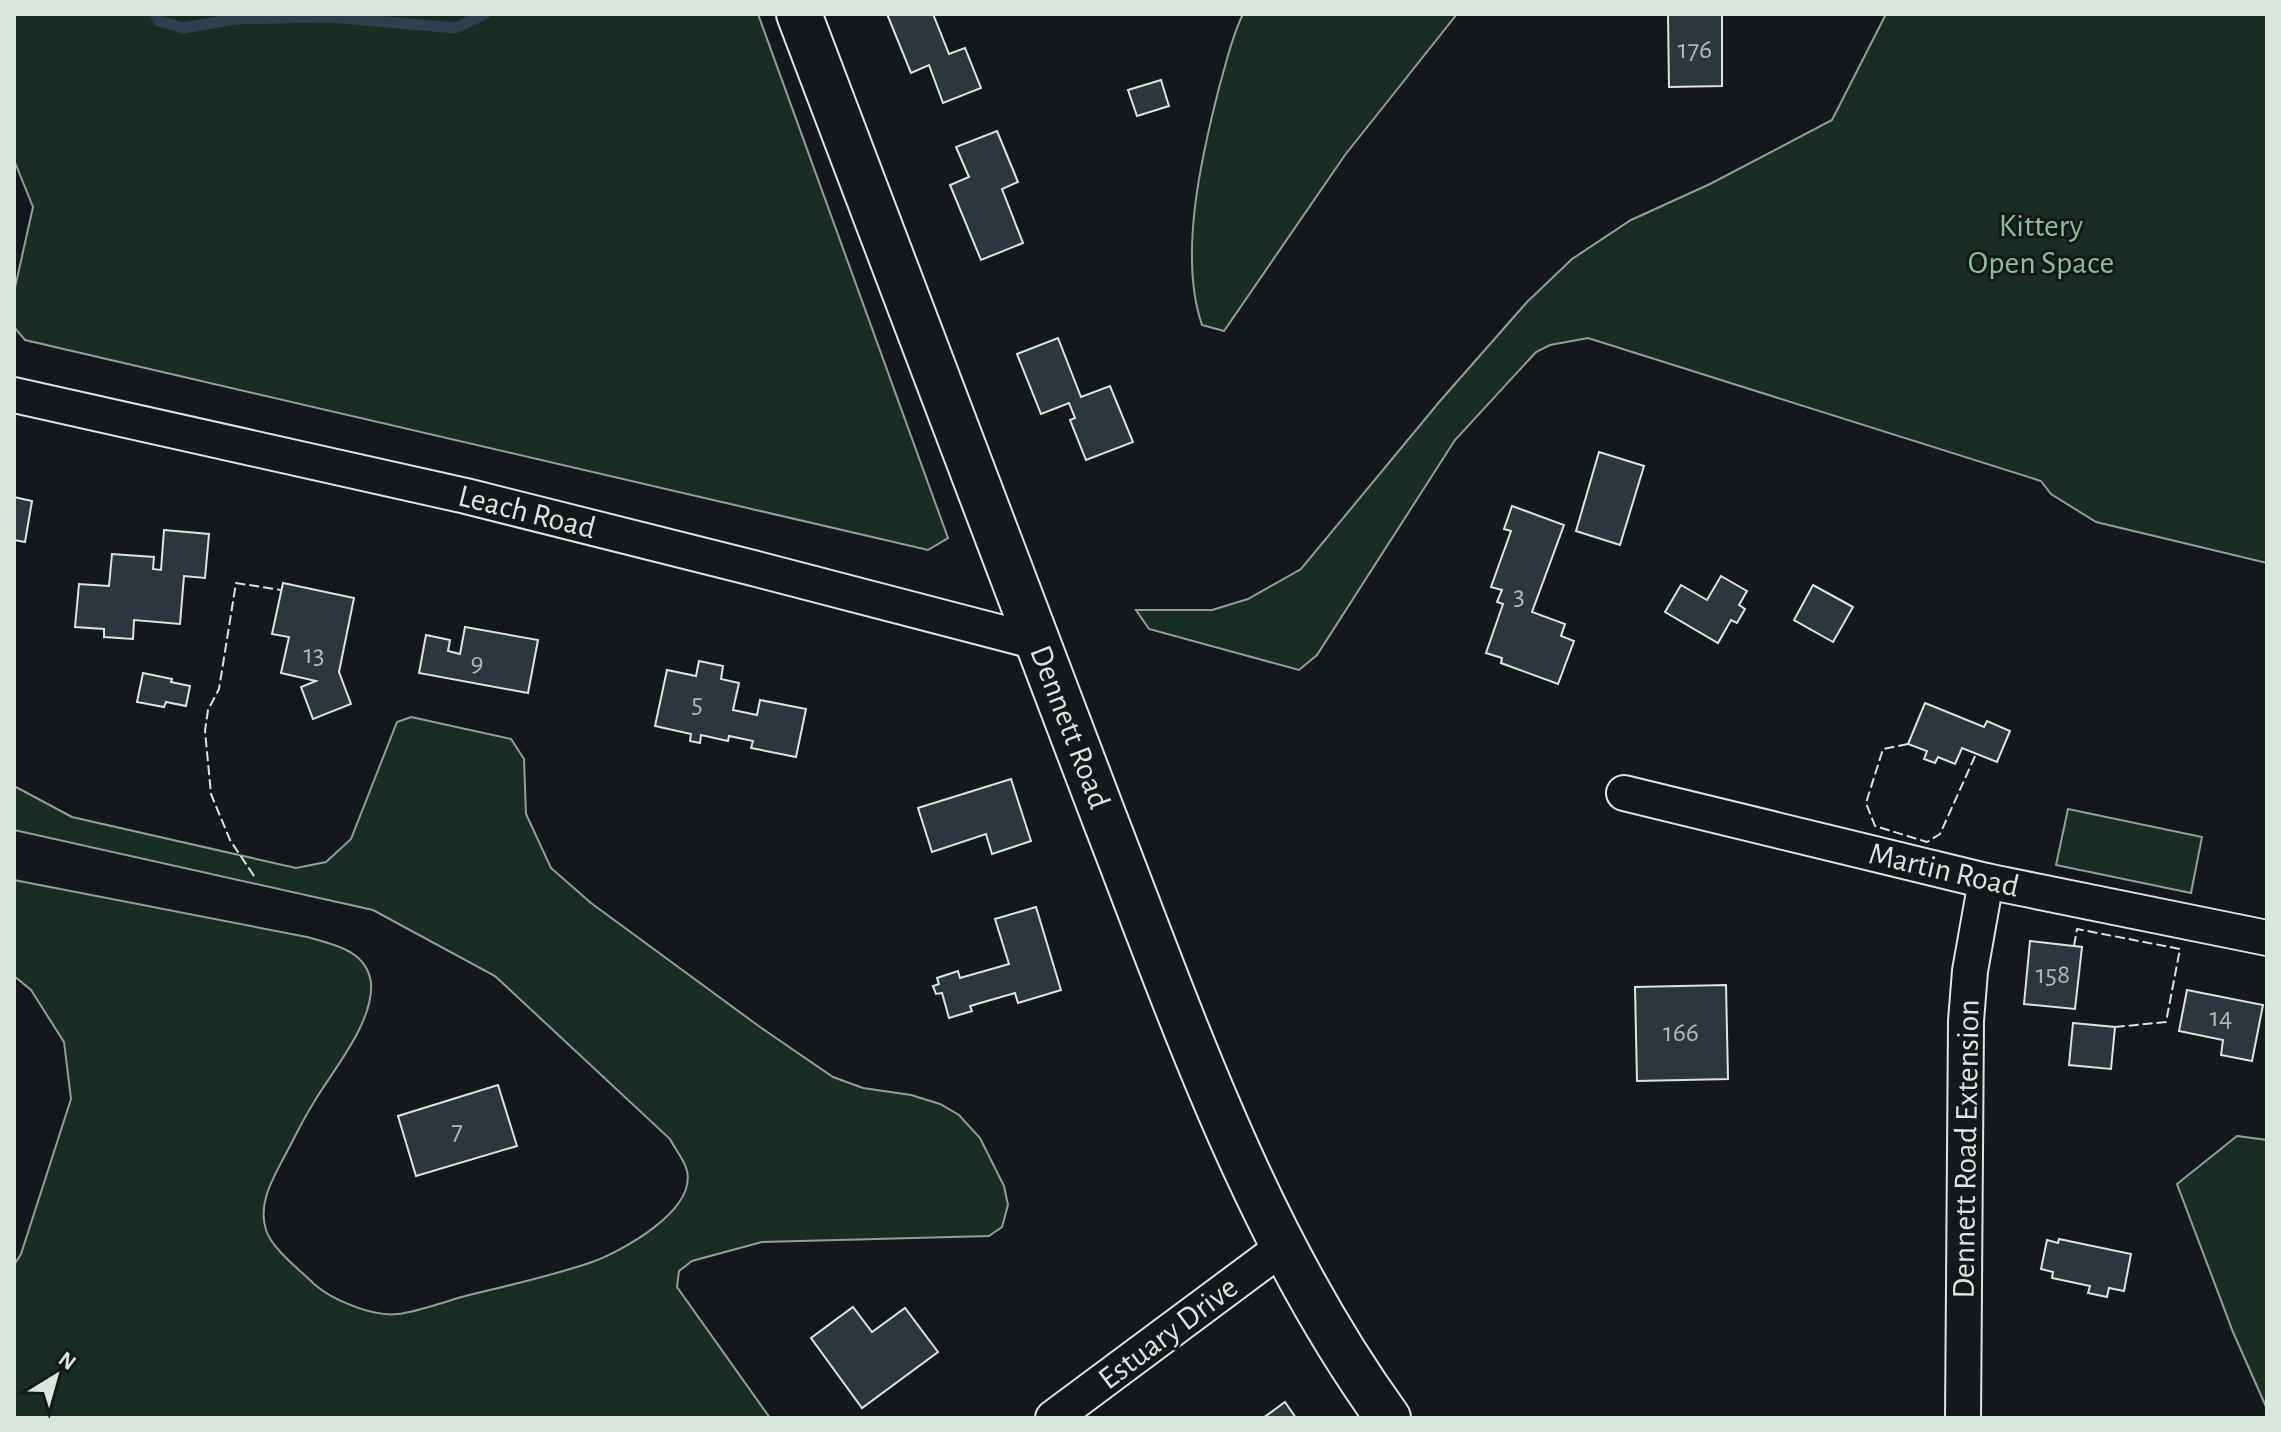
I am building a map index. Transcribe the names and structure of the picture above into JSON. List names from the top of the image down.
{
  "streets": {
    "street": [
      "Leach Road",
      "Dennett Road",
      "Martin Road",
      "Dennett Road Extension",
      "Estuary Drive"
    ]
  },
  "crossings": [
    ["Leach Road", "Dennett Road"],
    ["Dennett Road", "Estuary Drive"],
    ["Martin Road", "Dennett Road Extension"]
  ],
  "parks": ["Kittery Open Space"],
  "house_numbers": [
    "176",
    "3",
    "13",
    "9",
    "5",
    "158",
    "14",
    "166",
    "7"
  ],
  "north": "top right"
}
